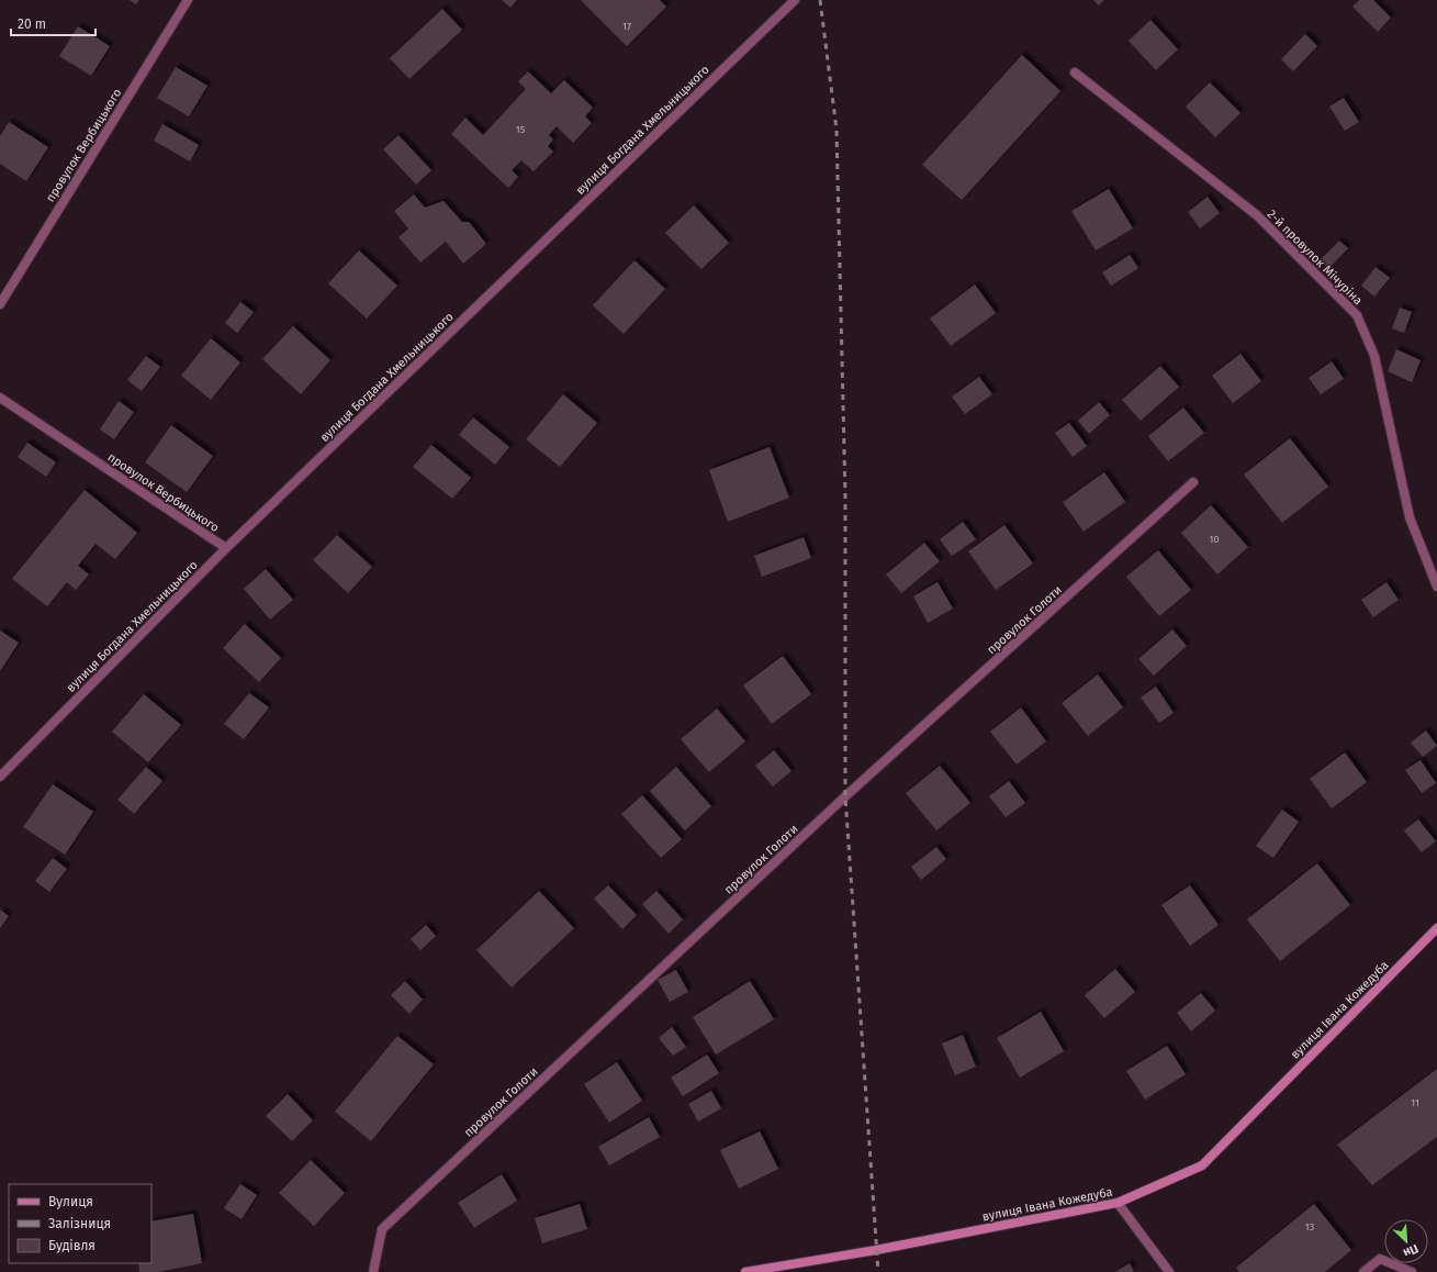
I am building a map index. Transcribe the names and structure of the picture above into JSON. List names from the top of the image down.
{
  "streets": {
    "main road": ["вулиця Івана Кожедуба"],
    "street": [
      "вулиця Богдана Хмельницького",
      "провулок Вербицького",
      "2-й провулок Мічуріна",
      "провулок Голоти"
    ]
  },
  "crossings": [
    ["вулиця Богдана Хмельницького", "провулок Вербицького"]
  ],
  "house_numbers": [
    "17",
    "15",
    "10",
    "11",
    "13"
  ],
  "legend": ["Вулиця", "Залізниця", "Будівля"],
  "scale_bar": "20 m",
  "north": "bottom right"
}
